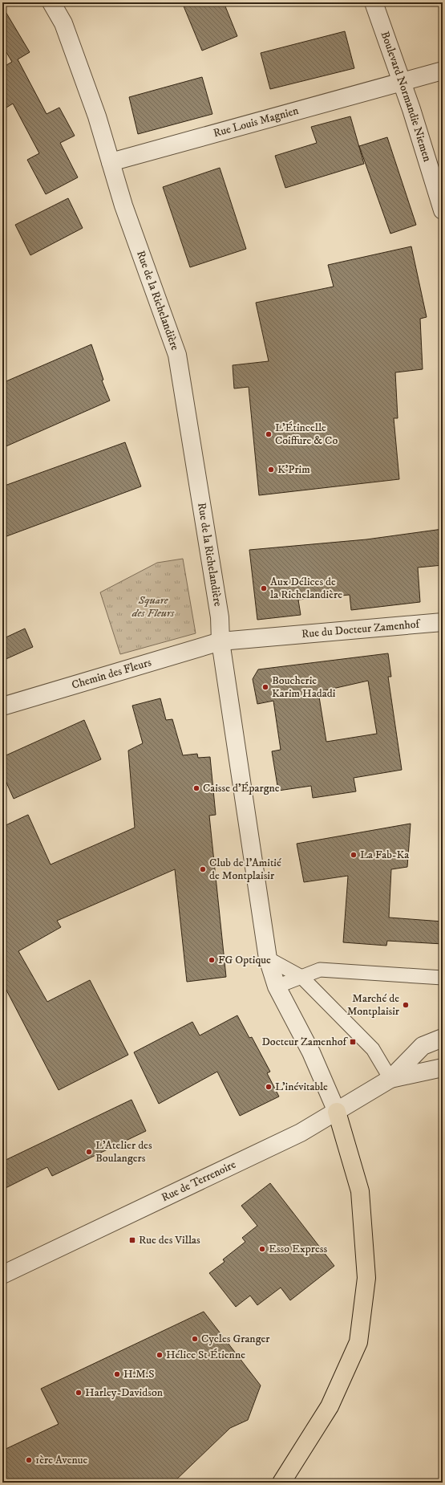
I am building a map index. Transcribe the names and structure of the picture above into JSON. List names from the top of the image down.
{
  "streets": {
    "street": [
      "Boulevard Normandie Niemen",
      "Rue Louis Magnien",
      "Rue de la Richelandière",
      "Rue du Docteur Zamenhof",
      "Chemin des Fleurs",
      "Rue de Terrenoire"
    ]
  },
  "crossings": [
    ["Boulevard Normandie Niemen", "Rue Louis Magnien"],
    ["Rue Louis Magnien", "Rue de la Richelandière"],
    ["Rue de la Richelandière", "Rue du Docteur Zamenhof"],
    ["Rue de la Richelandière", "Chemin des Fleurs"],
    ["Rue de la Richelandière", "Rue de Terrenoire"],
    ["Rue du Docteur Zamenhof", "Chemin des Fleurs"]
  ],
  "parks": ["Square des Fleurs"],
  "places": {
    "other": [
      "L'Étincelle Coiffure & Co",
      "K'Prim",
      "Aux Délices de la Richelandière",
      "Boucherie Karim Hadadi",
      "Caisse d'Épargne",
      "La Fab-Ka",
      "Club de l'Amitié de Montplaisir",
      "FG Optique",
      "Marché de Montplaisir",
      "L'inévitable",
      "L'Atelier des Boulangers",
      "Esso Express",
      "Cycles Granger",
      "Hélice St Étienne",
      "H.M.S",
      "Harley-Davidson",
      "1ère Avenue"
    ],
    "transit": ["Docteur Zamenhof", "Rue des Villas"]
  }
}
